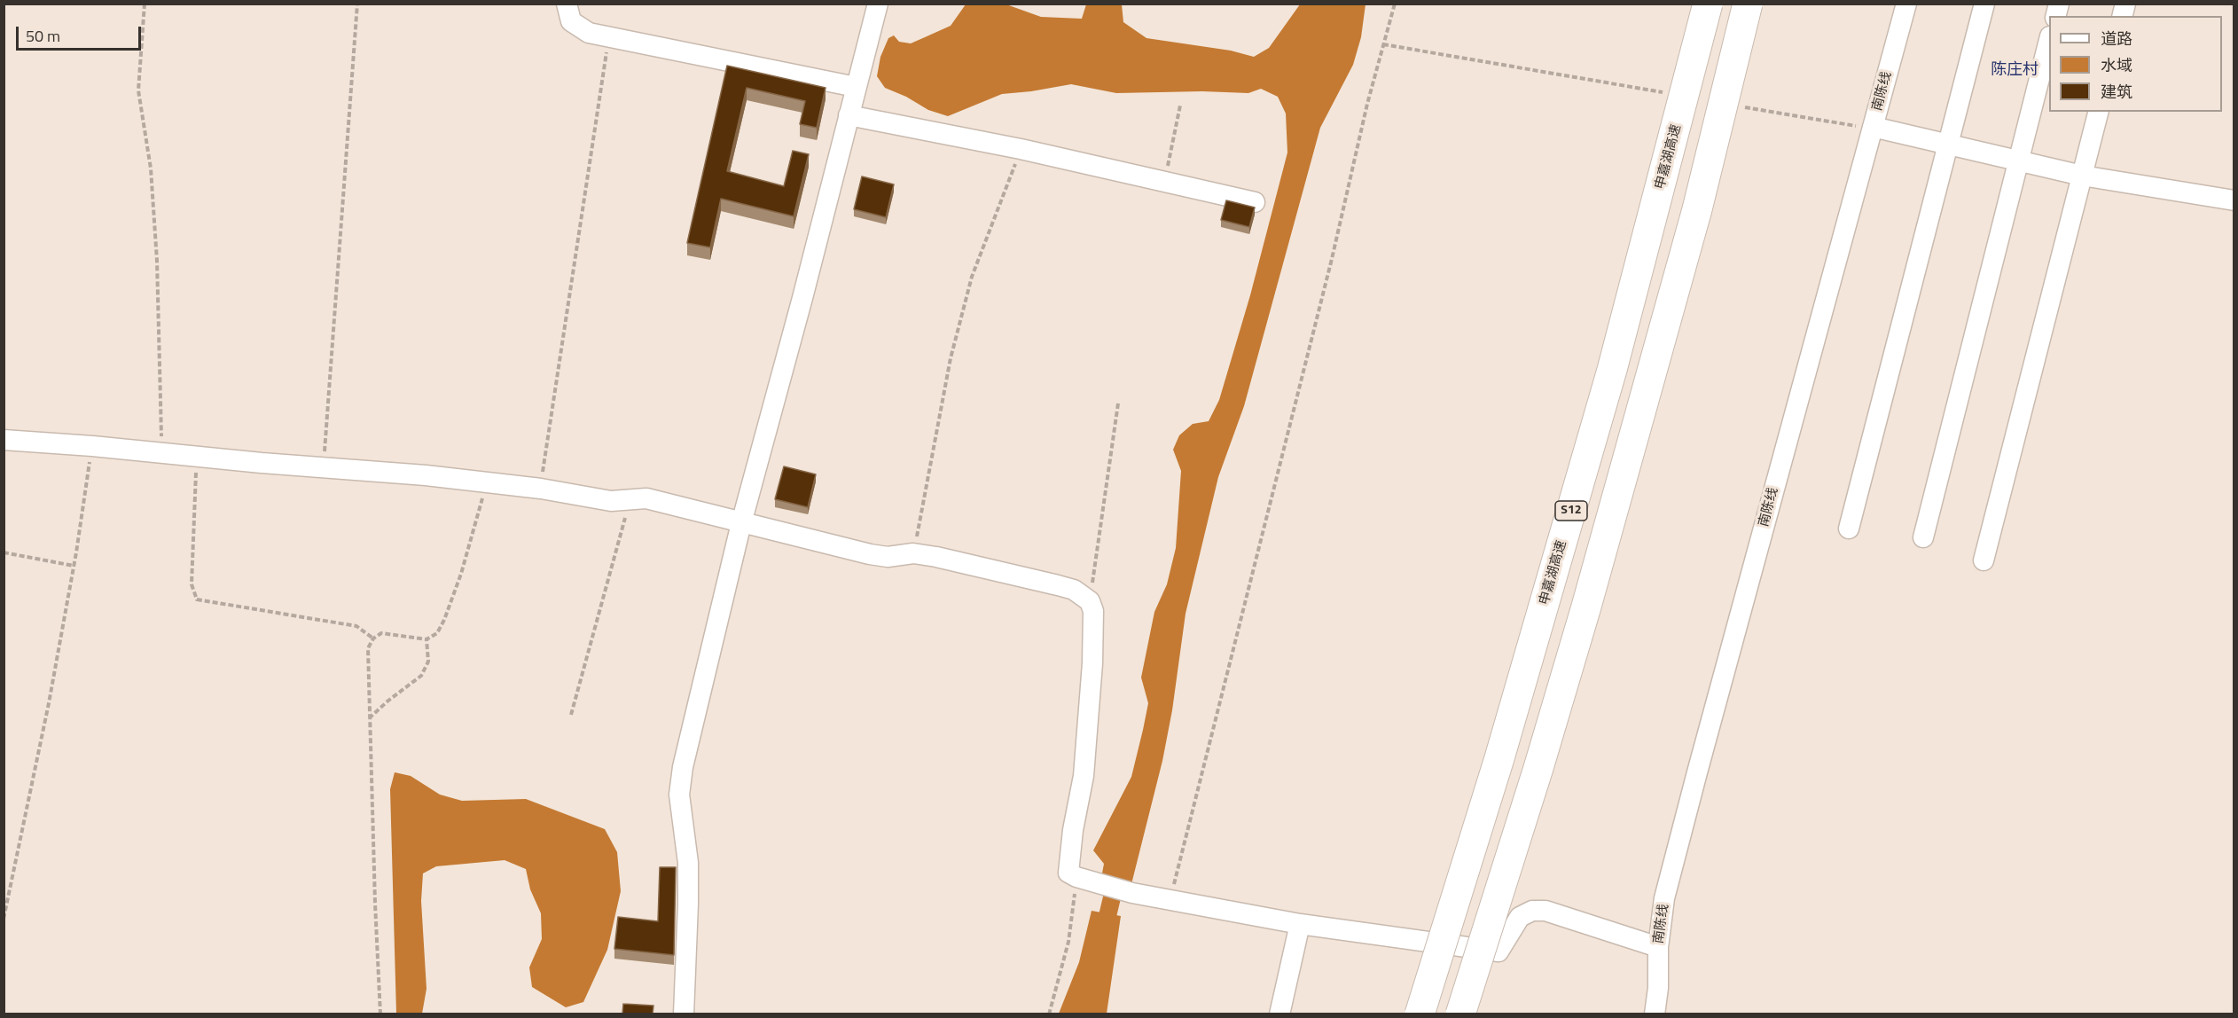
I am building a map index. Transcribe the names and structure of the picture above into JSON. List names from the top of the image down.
{
  "streets": {
    "highway": ["申嘉湖高速", "S12"],
    "street": ["南陈线"]
  },
  "districts": ["陈庄村"],
  "legend": ["道路", "水域", "建筑"],
  "scale_bar": "50 m"
}
